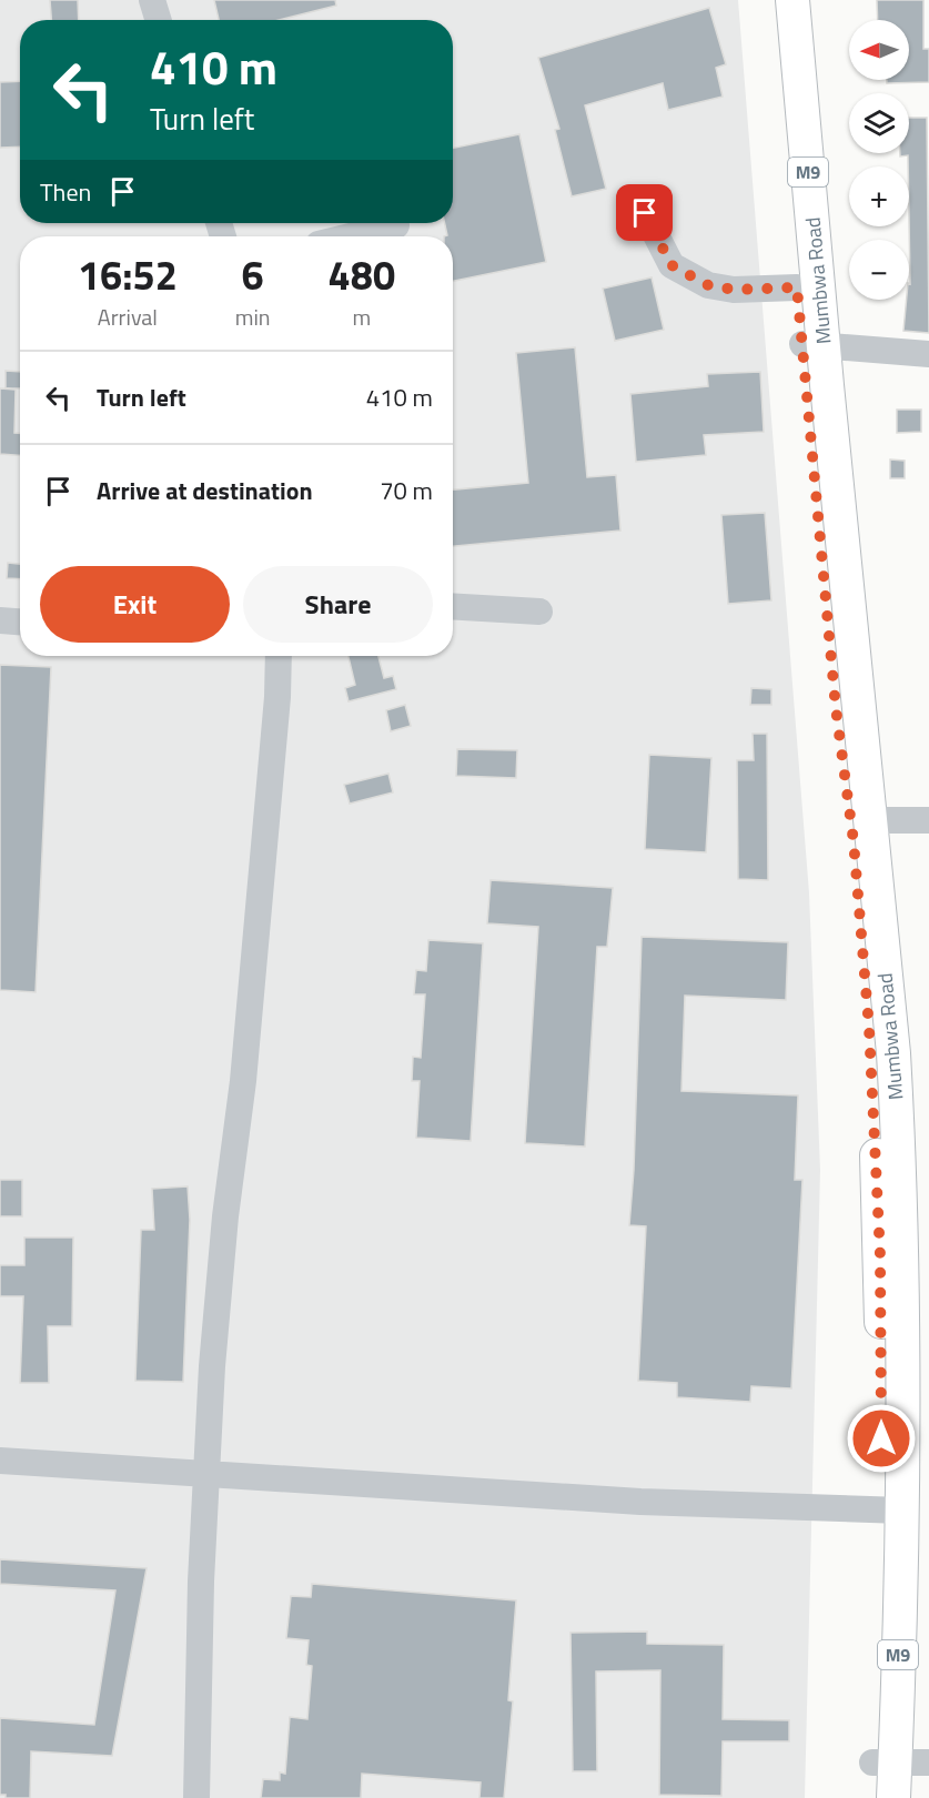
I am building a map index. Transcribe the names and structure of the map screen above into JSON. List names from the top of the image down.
{
  "streets": {
    "main road": ["M9", "Mumbwa Road"]
  },
  "north": "left",
  "page": {
    "map_buttons": ["+", "−"],
    "turn": ["410 m", "Turn left"],
    "then": "Then",
    "eta": [
      "16:52",
      "Arrival",
      "6",
      "min",
      "480",
      "m"
    ],
    "list": [
      {
        "name": "Turn left",
        "value": "410 m"
      },
      {
        "name": "Arrive at destination",
        "value": "70 m"
      }
    ],
    "buttons": ["Exit", "Share"]
  }
}
